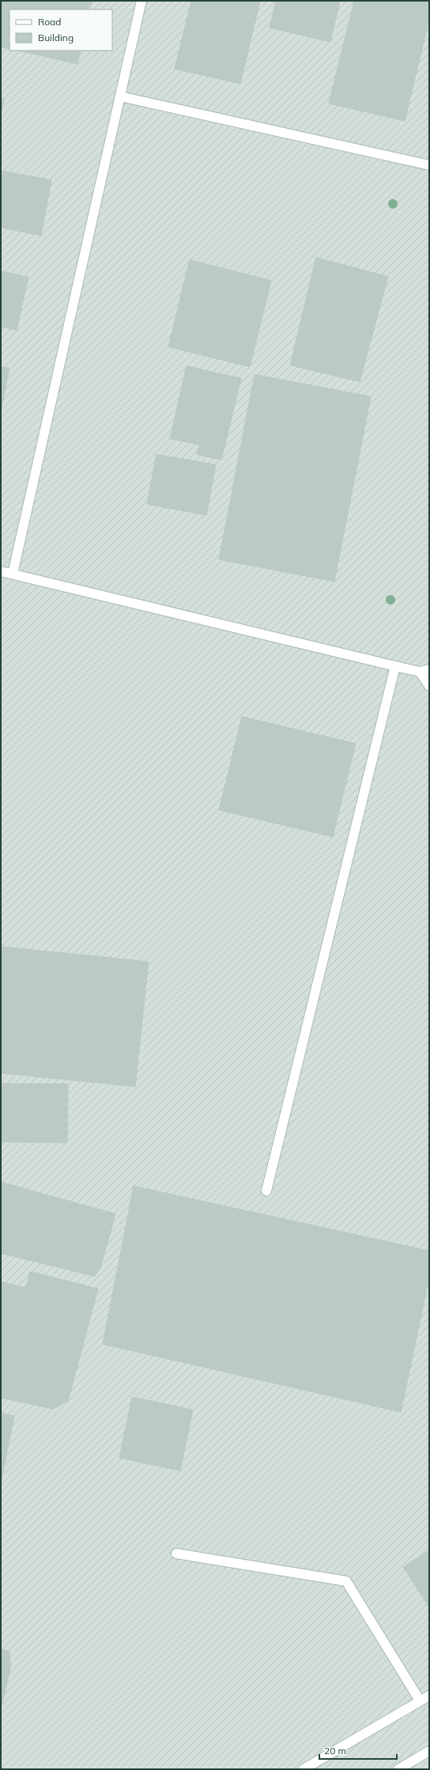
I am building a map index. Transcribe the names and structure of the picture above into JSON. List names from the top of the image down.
{
  "legend": ["Road", "Building"],
  "scale_bar": "20 m"
}
